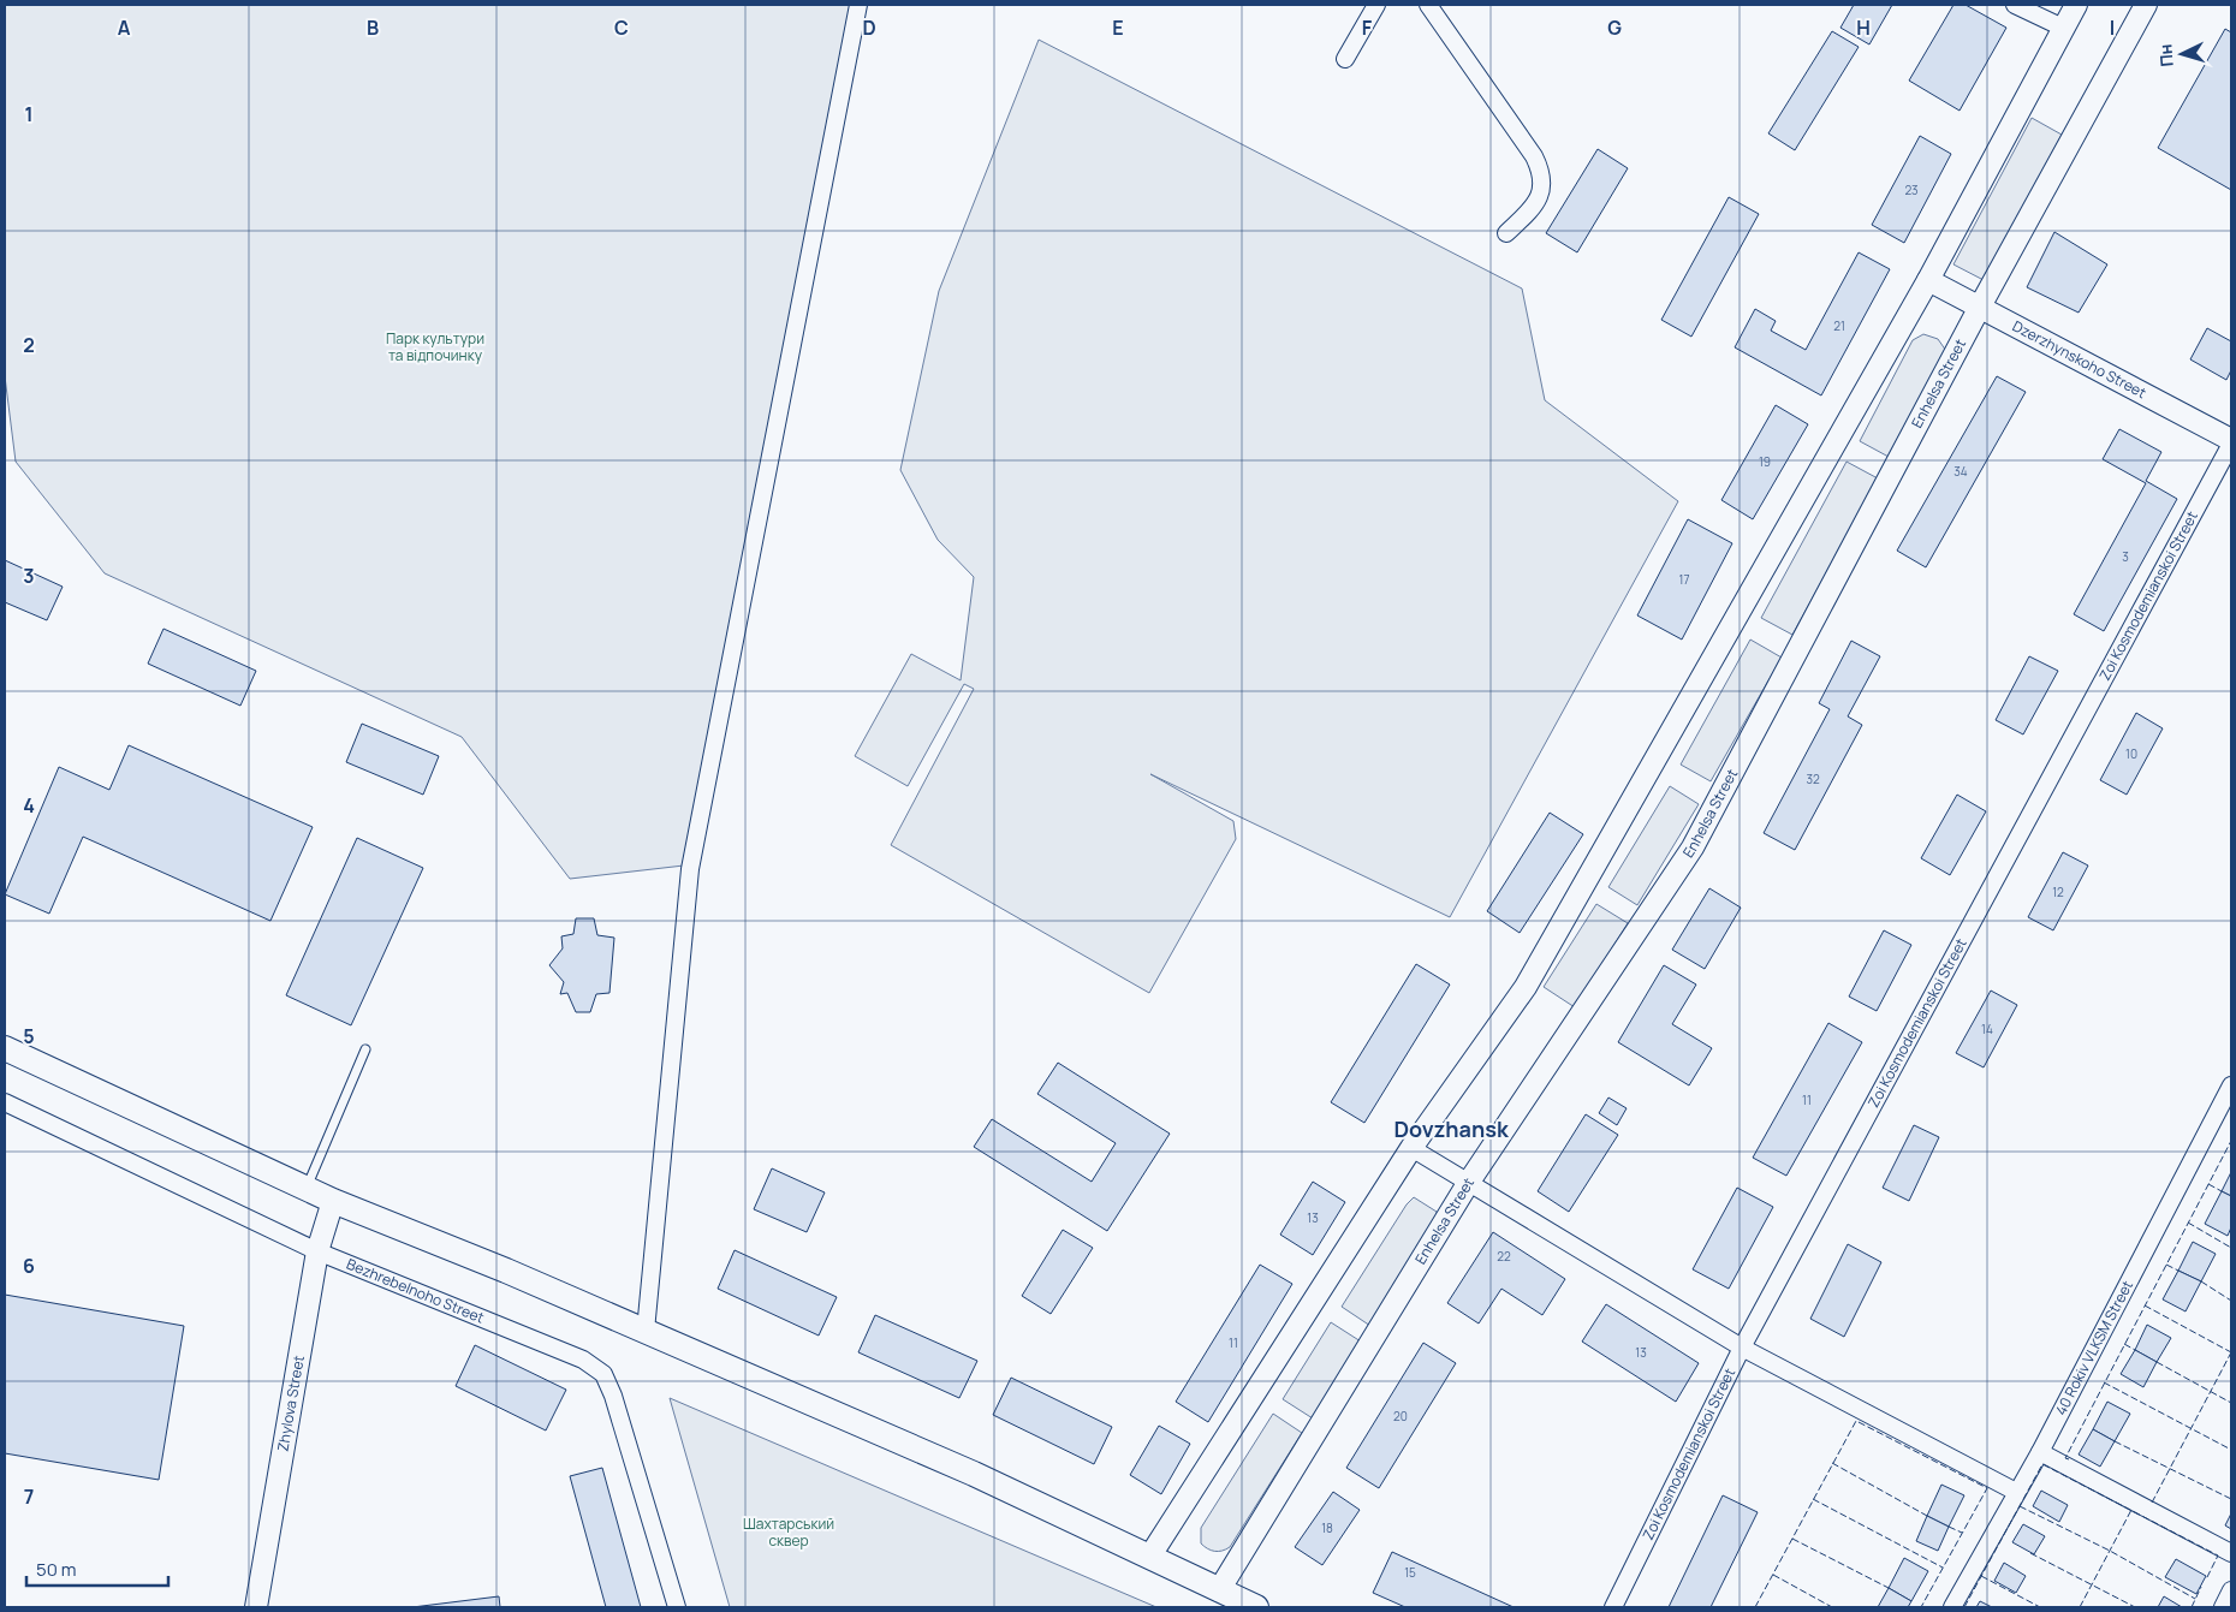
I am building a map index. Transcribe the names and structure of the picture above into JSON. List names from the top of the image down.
{
  "streets": {
    "street": [
      "Dzerzhynskoho Street",
      "Enhelsa Street",
      "Zoi Kosmodemianskoi Street",
      "Bezhrebelnoho Street",
      "40 Rokiv VLKSM Street",
      "Zhylova Street"
    ]
  },
  "crossings": [
    ["Dzerzhynskoho Street", "Enhelsa Street"],
    ["Dzerzhynskoho Street", "Zoi Kosmodemianskoi Street"],
    ["Bezhrebelnoho Street", "Zhylova Street"]
  ],
  "districts": ["Dovzhansk"],
  "parks": ["Парк культури та відпочинку", "Шахтарський сквер"],
  "house_numbers": [
    "23",
    "21",
    "19",
    "34",
    "3",
    "17",
    "10",
    "32",
    "12",
    "14",
    "11",
    "13",
    "22",
    "11",
    "13",
    "20",
    "18",
    "15"
  ],
  "scale_bar": "50 m",
  "north": "left",
  "grid": {
    "columns": [
      "A",
      "B",
      "C",
      "D",
      "E",
      "F",
      "G",
      "H",
      "I"
    ],
    "rows": [
      "1",
      "2",
      "3",
      "4",
      "5",
      "6",
      "7"
    ]
  }
}
